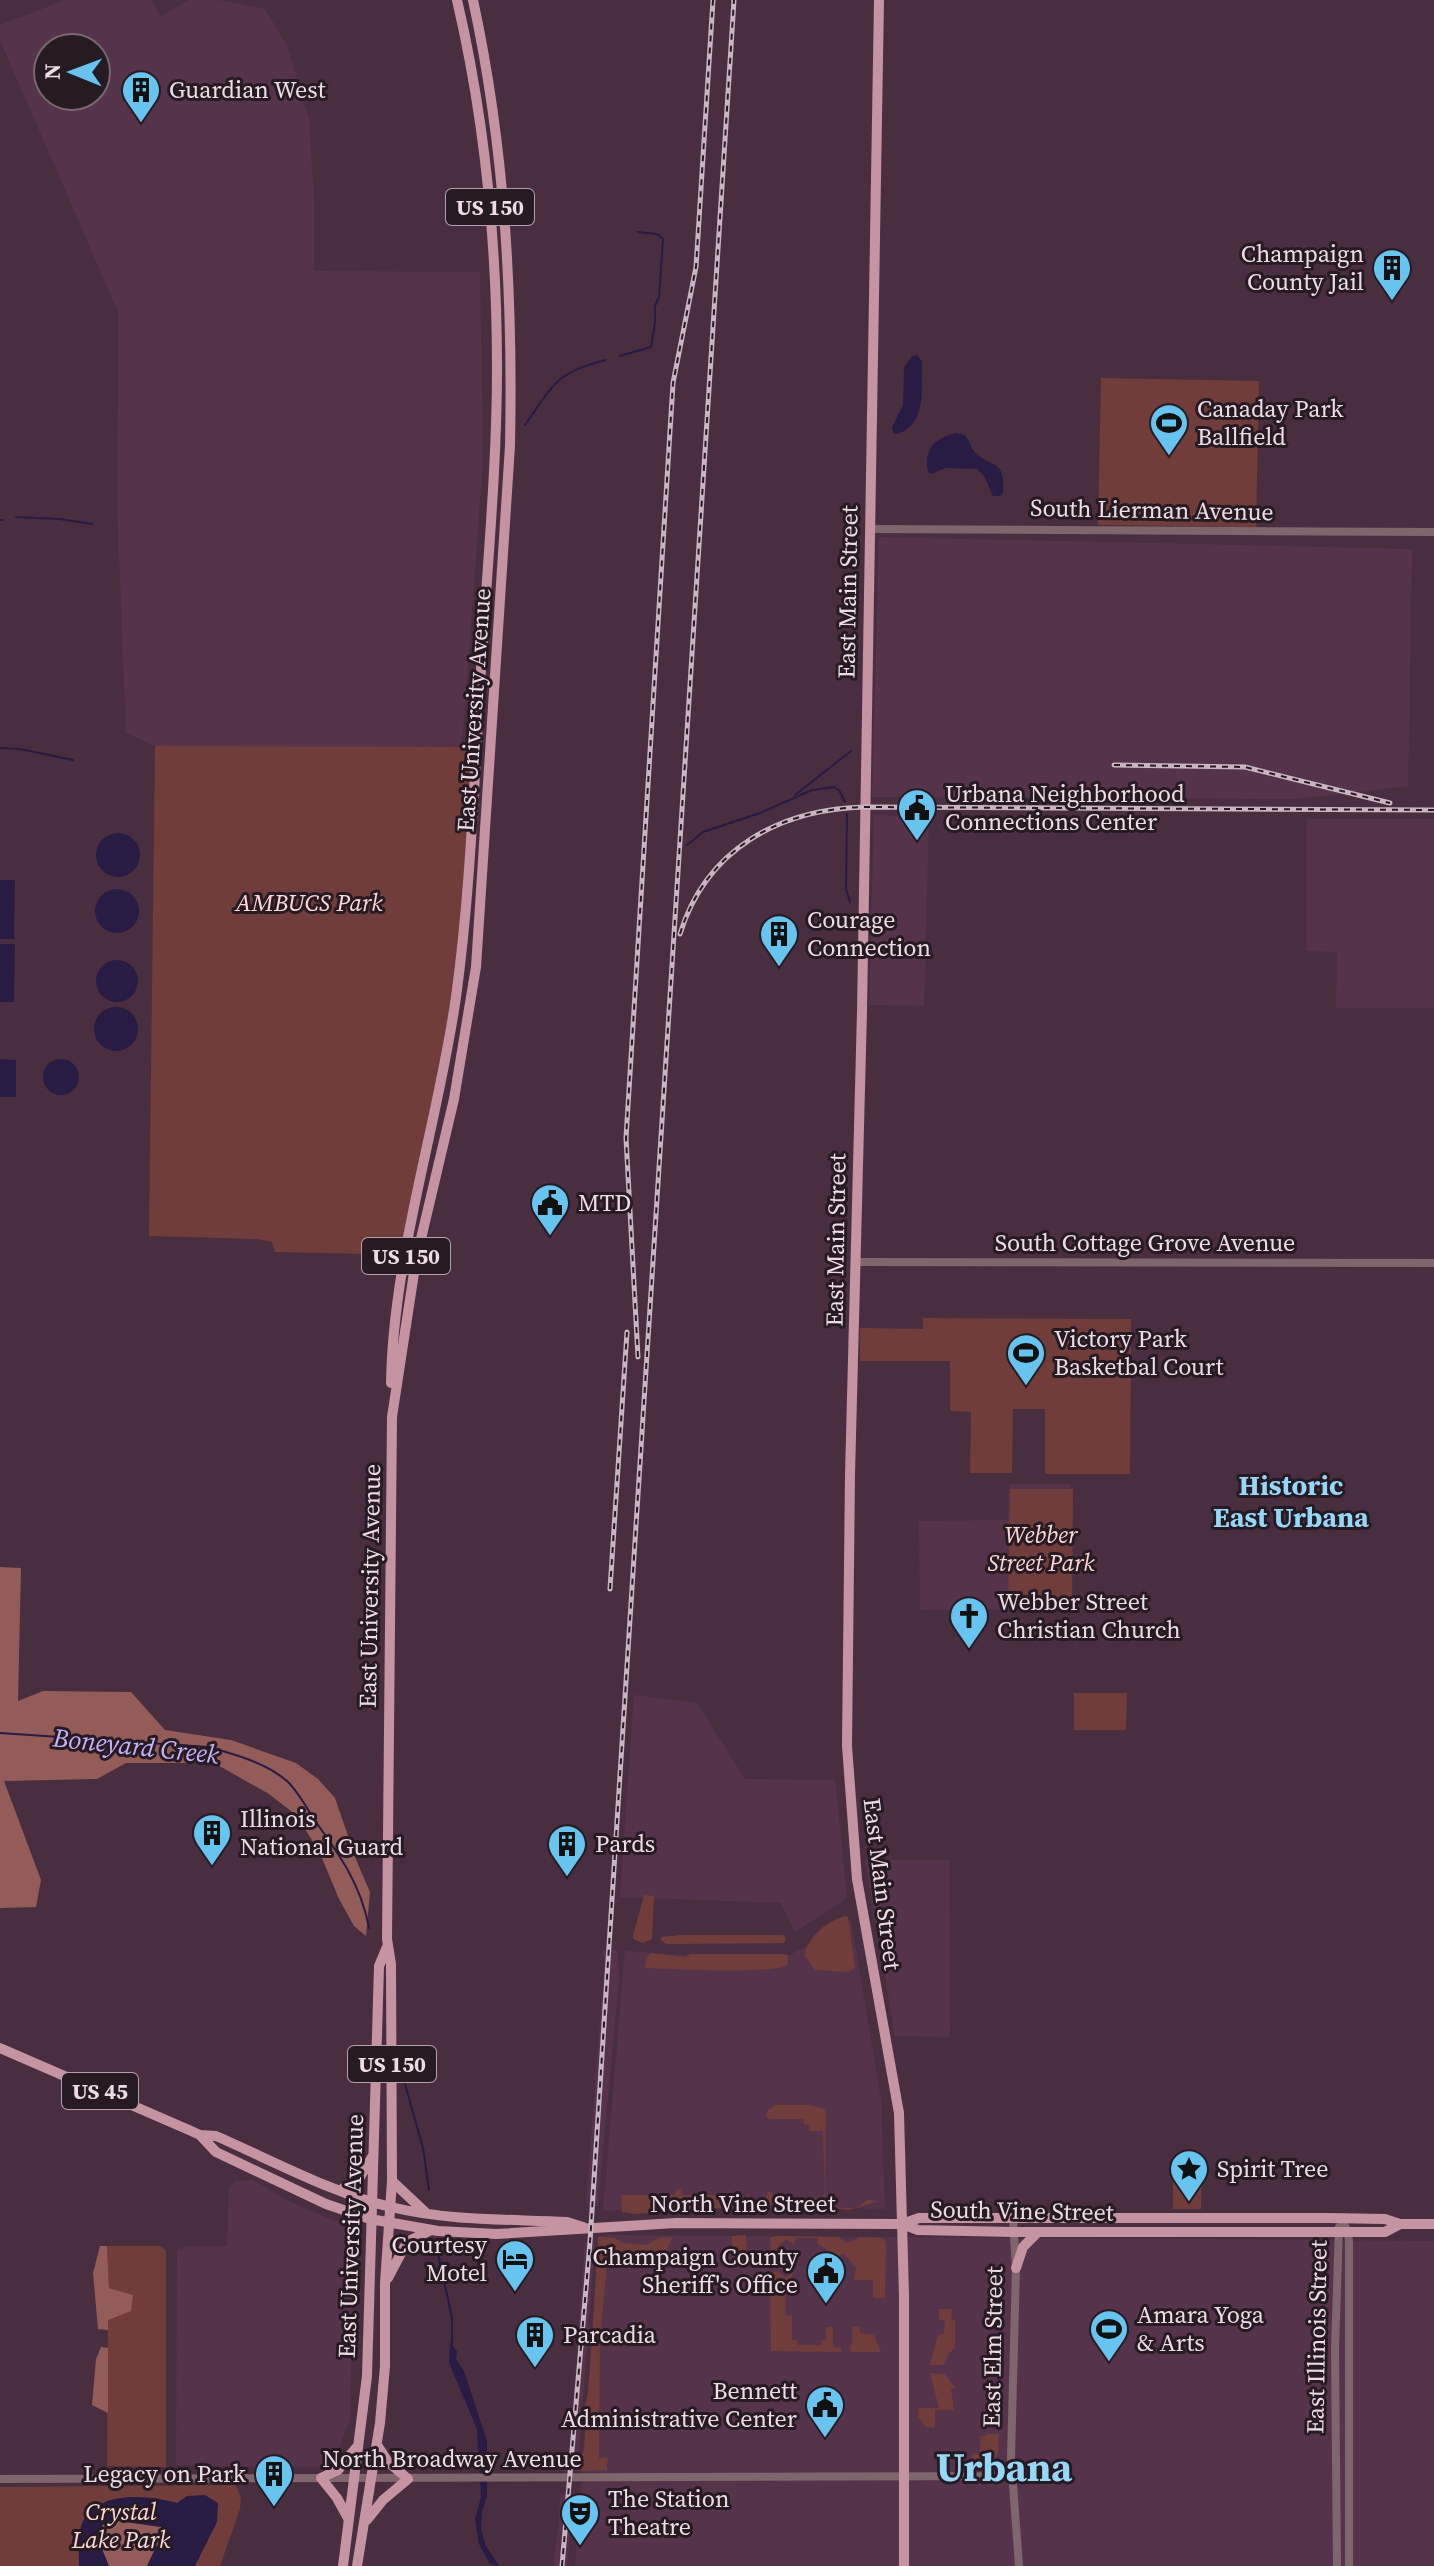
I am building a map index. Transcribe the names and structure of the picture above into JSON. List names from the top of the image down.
{
  "streets": {
    "main road": [
      "US 150",
      "East Main Street",
      "East University Avenue",
      "US 45",
      "North Vine Street",
      "South Vine Street"
    ],
    "street": [
      "South Lierman Avenue",
      "South Cottage Grove Avenue",
      "East Illinois Street",
      "East Elm Street",
      "North Broadway Avenue"
    ]
  },
  "crossings": [
    ["South Lierman Avenue", "East Main Street"],
    ["East Main Street", "South Cottage Grove Avenue"],
    ["East Main Street", "North Vine Street"],
    ["East Main Street", "South Vine Street"],
    ["East Main Street", "North Broadway Avenue"],
    ["East University Avenue", "US 45"],
    ["East University Avenue", "North Vine Street"],
    ["East University Avenue", "North Broadway Avenue"],
    ["US 45", "North Vine Street"],
    ["North Vine Street", "South Vine Street"],
    ["South Vine Street", "East Illinois Street"],
    ["South Vine Street", "East Elm Street"],
    ["East Elm Street", "North Broadway Avenue"]
  ],
  "districts": ["Historic East Urbana", "Urbana"],
  "water": ["Boneyard Creek"],
  "parks": ["AMBUCS Park", "Webber Street Park", "Crystal Lake Park"],
  "places": {
    "building": [
      "Guardian West",
      "Champaign County Jail",
      "Courage Connection",
      "Illinois National Guard",
      "Pards",
      "Parcadia",
      "Legacy on Park"
    ],
    "sports": ["Canaday Park Ballfield", "Victory Park Basketbal Court", "Amara Yoga & Arts"],
    "public building": [
      "Urbana Neighborhood Connections Center",
      "MTD",
      "Champaign County Sheriff's Office",
      "Bennett Administrative Center"
    ],
    "church": ["Webber Street Christian Church"],
    "place": ["Spirit Tree"],
    "hotel": ["Courtesy Motel"],
    "theatre": ["The Station Theatre"]
  },
  "north": "left"
}
